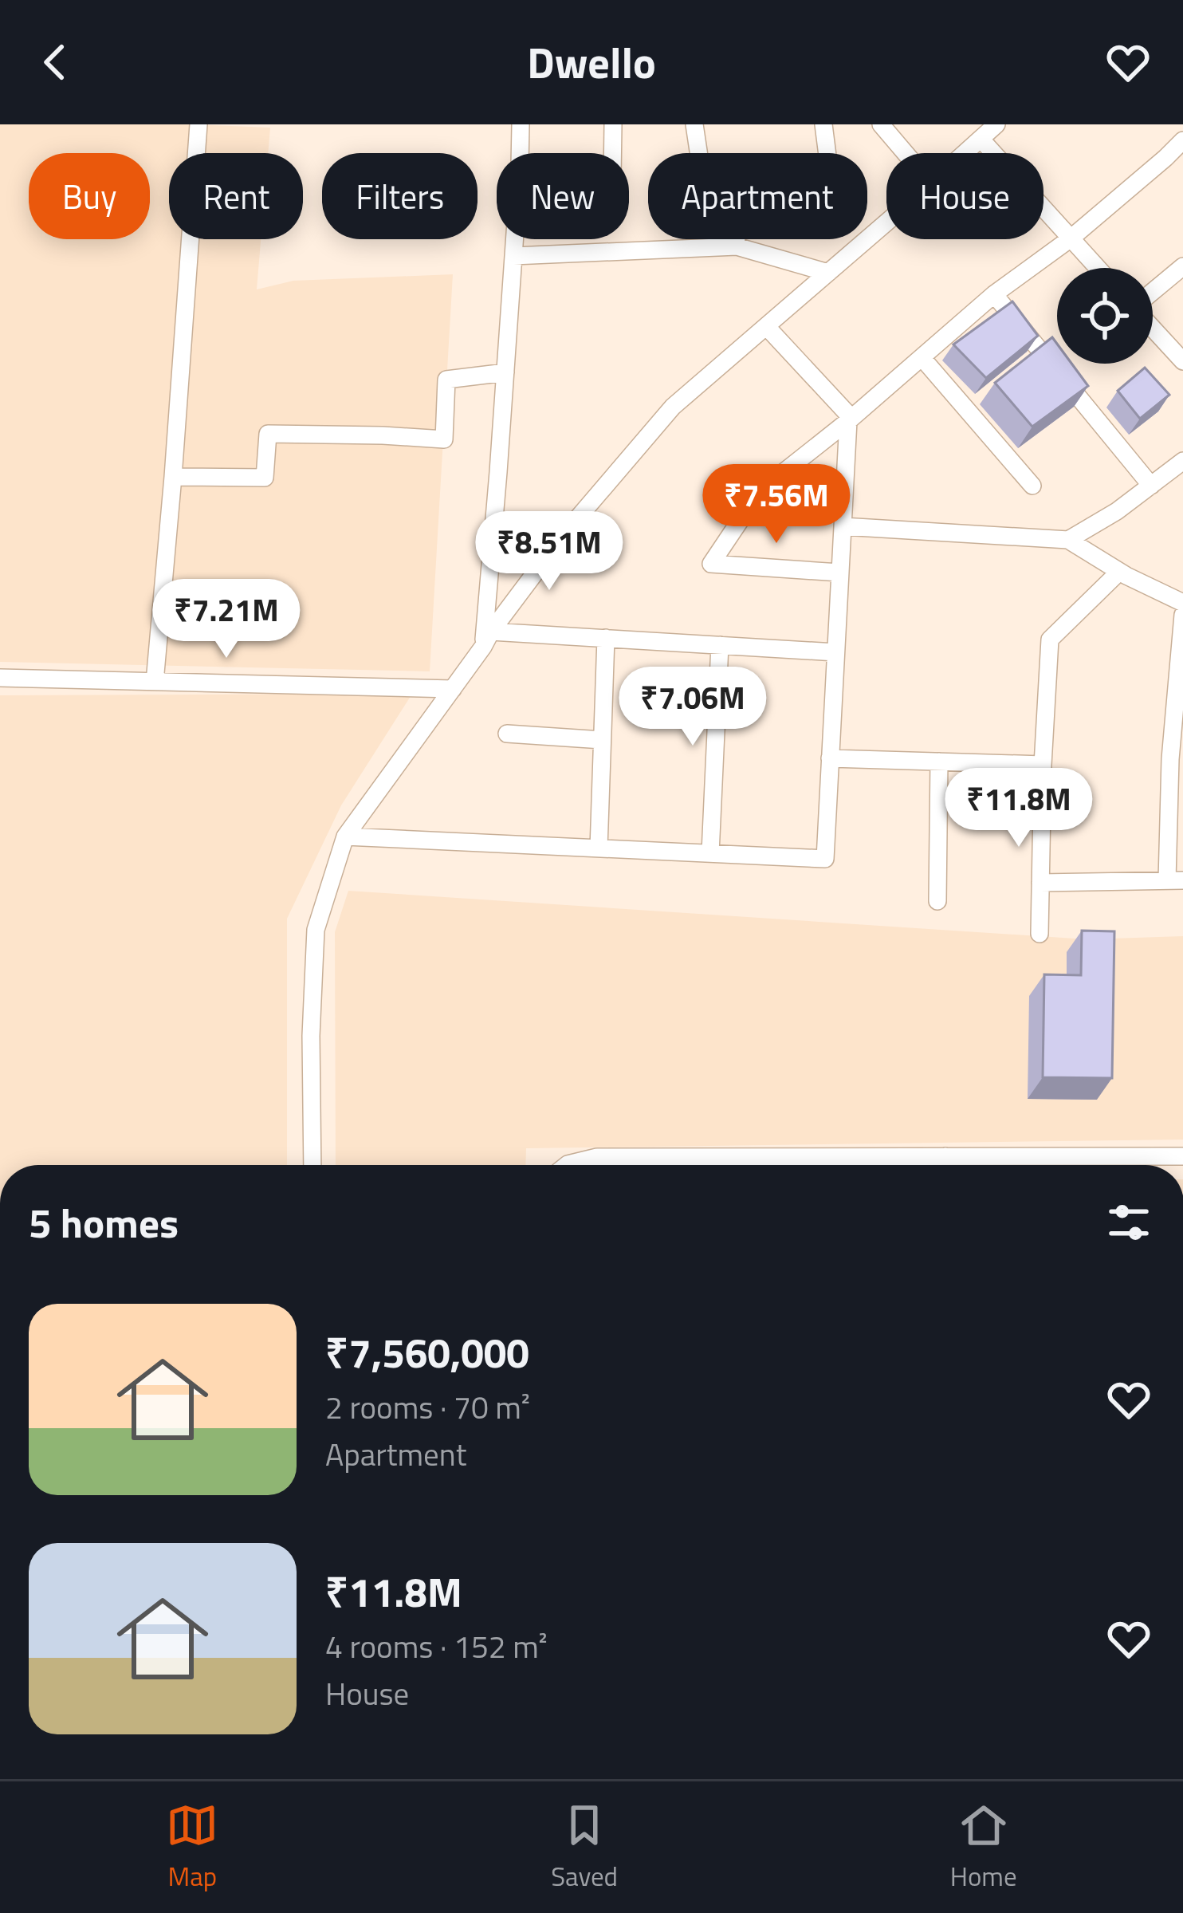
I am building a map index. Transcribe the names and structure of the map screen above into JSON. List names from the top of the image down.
{
  "page": {
    "header": "Dwello",
    "chip": [
      "Buy",
      "Rent",
      "Filters",
      "New",
      "Apartment",
      "House"
    ],
    "price": [
      "₹7.56M",
      "₹8.51M",
      "₹7.21M",
      "₹7.06M",
      "₹11.8M"
    ],
    "heading": "5 homes",
    "list": [
      {
        "name": "₹7,560,000",
        "note": "2 rooms · 70 m² · Apartment"
      },
      {
        "name": "₹11.8M",
        "note": "4 rooms · 152 m² · House"
      }
    ],
    "tabs": ["Map", "Saved", "Home"]
  }
}
